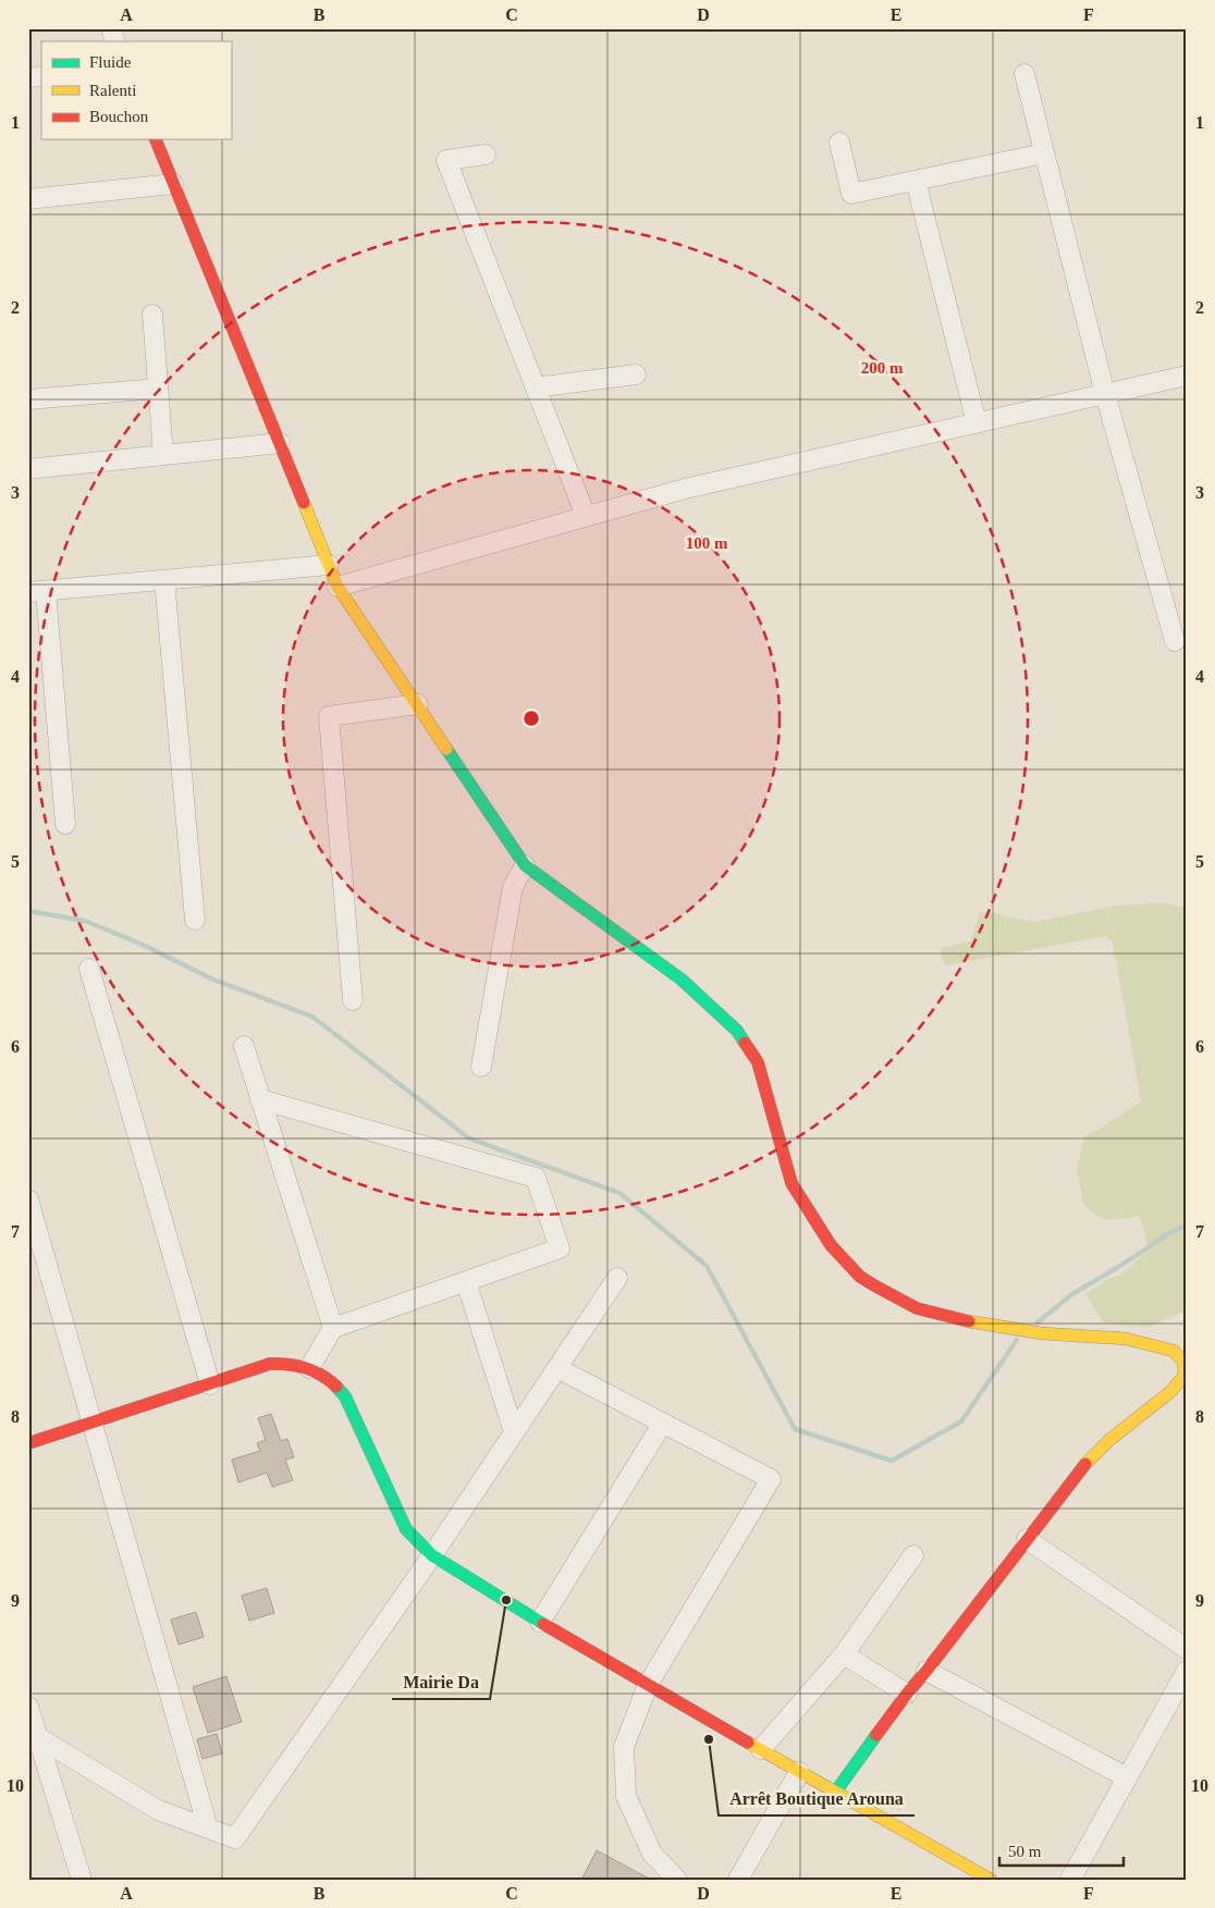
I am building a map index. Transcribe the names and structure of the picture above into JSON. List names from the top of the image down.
{
  "places": ["Mairie Da", "Arrêt Boutique Arouna"],
  "legend": ["Fluide", "Ralenti", "Bouchon"],
  "scale_bar": "50 m",
  "grid": {
    "columns": [
      "A",
      "B",
      "C",
      "D",
      "E",
      "F"
    ],
    "rows": [
      "1",
      "2",
      "3",
      "4",
      "5",
      "6",
      "7",
      "8",
      "9",
      "10"
    ]
  },
  "rings": ["200 m", "100 m"]
}
